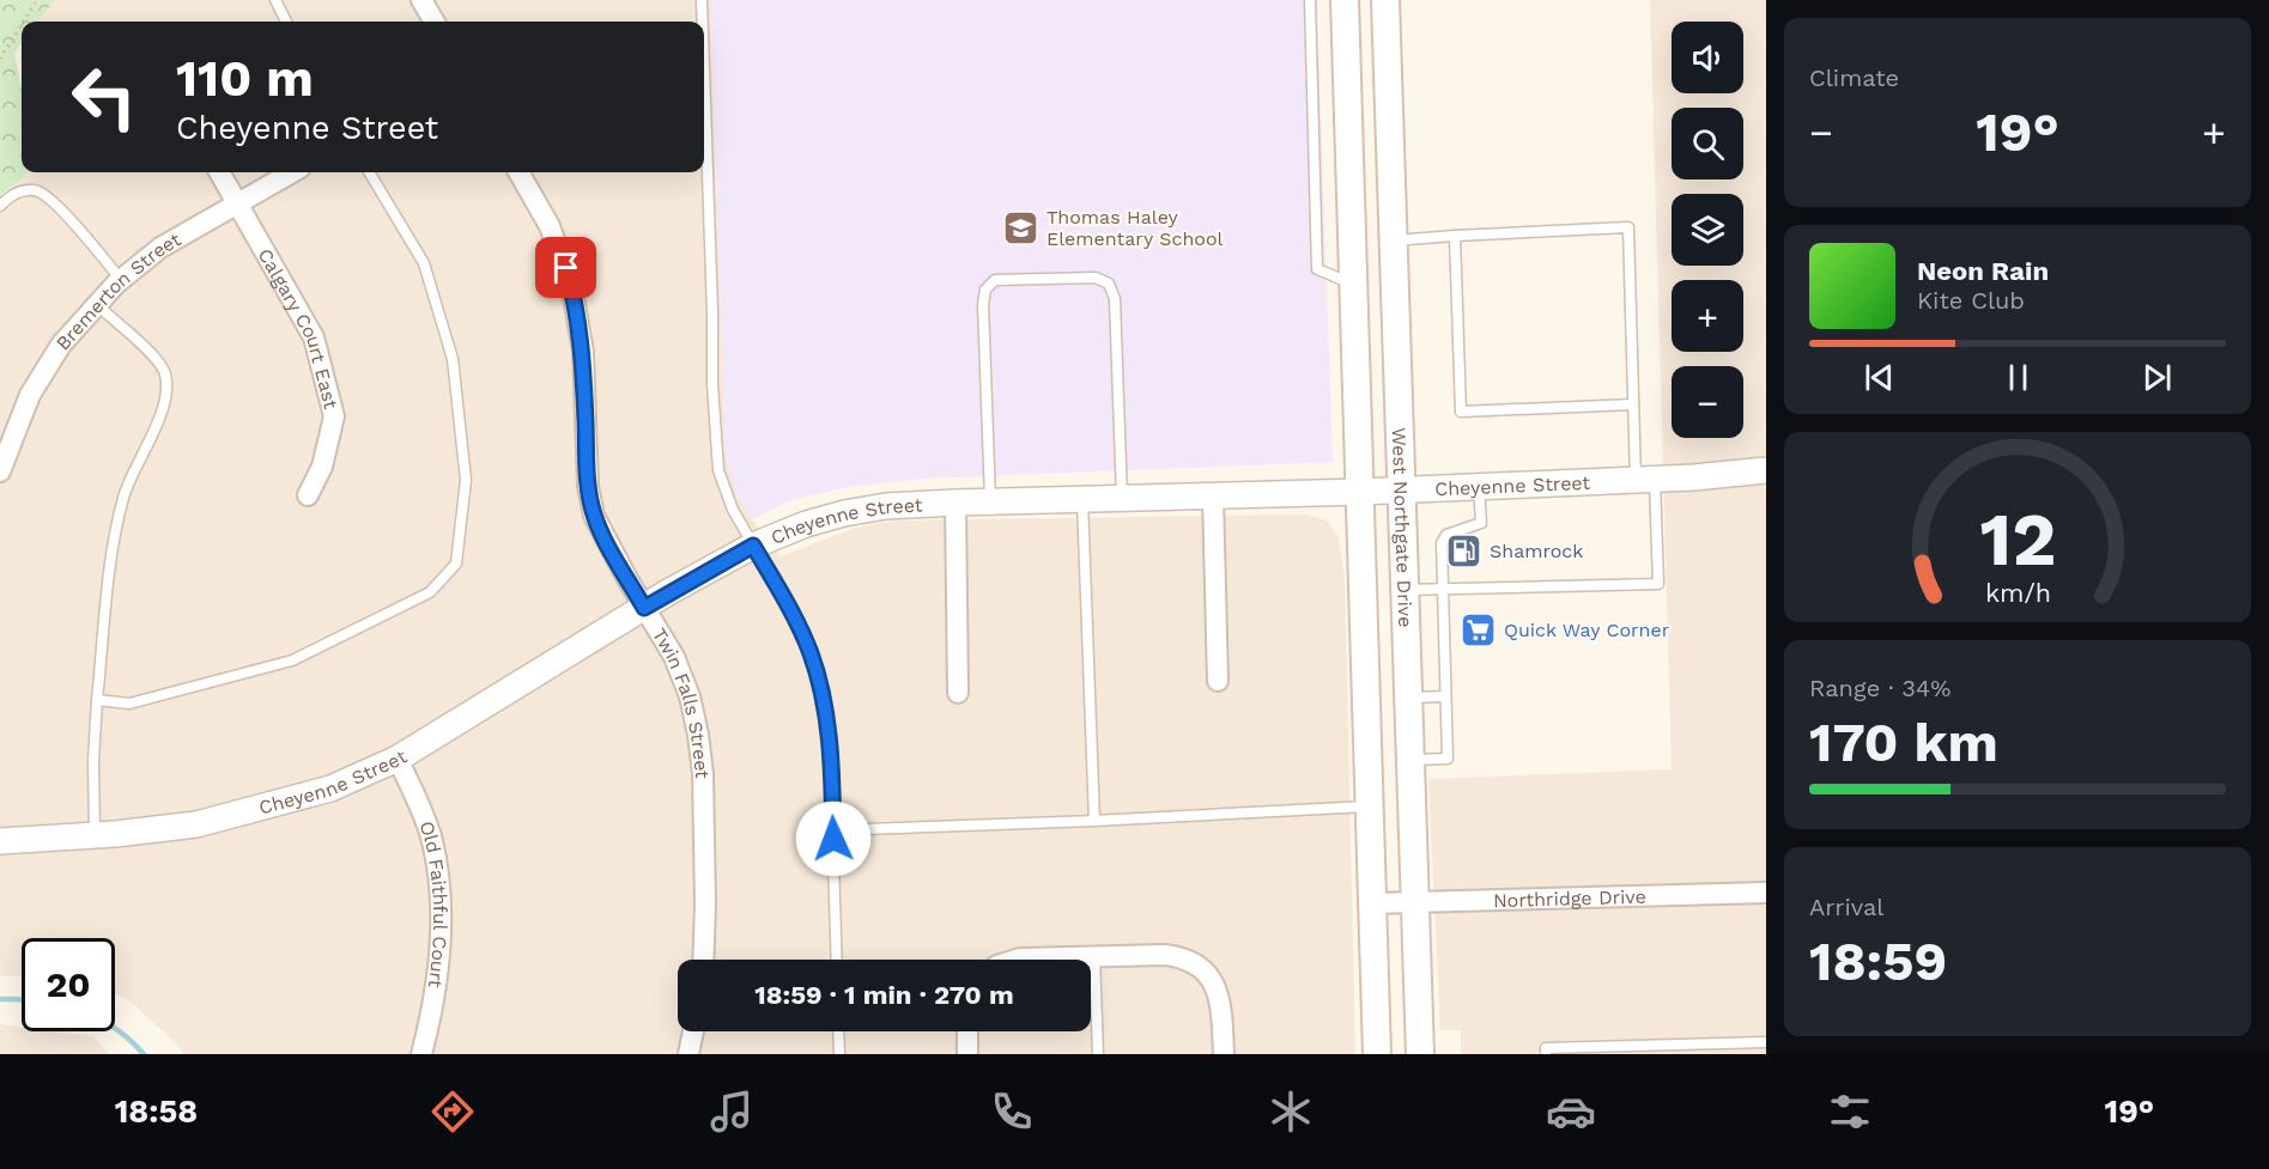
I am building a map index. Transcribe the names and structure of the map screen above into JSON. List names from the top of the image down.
{
  "streets": {
    "main road": ["West Northgate Drive"],
    "street": [
      "Bremerton Street",
      "Calgary Court East",
      "Cheyenne Street",
      "Twin Falls Street",
      "Northridge Drive",
      "Old Faithful Court"
    ]
  },
  "crossings": [
    ["Bremerton Street", "Calgary Court East"],
    ["Cheyenne Street", "West Northgate Drive"],
    ["Cheyenne Street", "Twin Falls Street"],
    ["Cheyenne Street", "Old Faithful Court"],
    ["West Northgate Drive", "Northridge Drive"]
  ],
  "places": {
    "school or university": ["Thomas Haley Elementary School"],
    "fuel station": ["Shamrock"],
    "supermarket": ["Quick Way Corner"]
  },
  "page": {
    "tile": [
      "Climate",
      ["Range · 34%", "170 km"],
      ["Arrival", "18:59"]
    ],
    "map_buttons": ["+", "−"],
    "turn": ["110 m", "Cheyenne Street"],
    "heat": ["−", "19°", "+"],
    "song": ["Neon Rain", "Kite Club"],
    "limit": "20",
    "trip": "18:59 · 1 min · 270 m",
    "tabs": ["18:58", "19°"],
    "gauge": ["12", "km/h"]
  }
}
